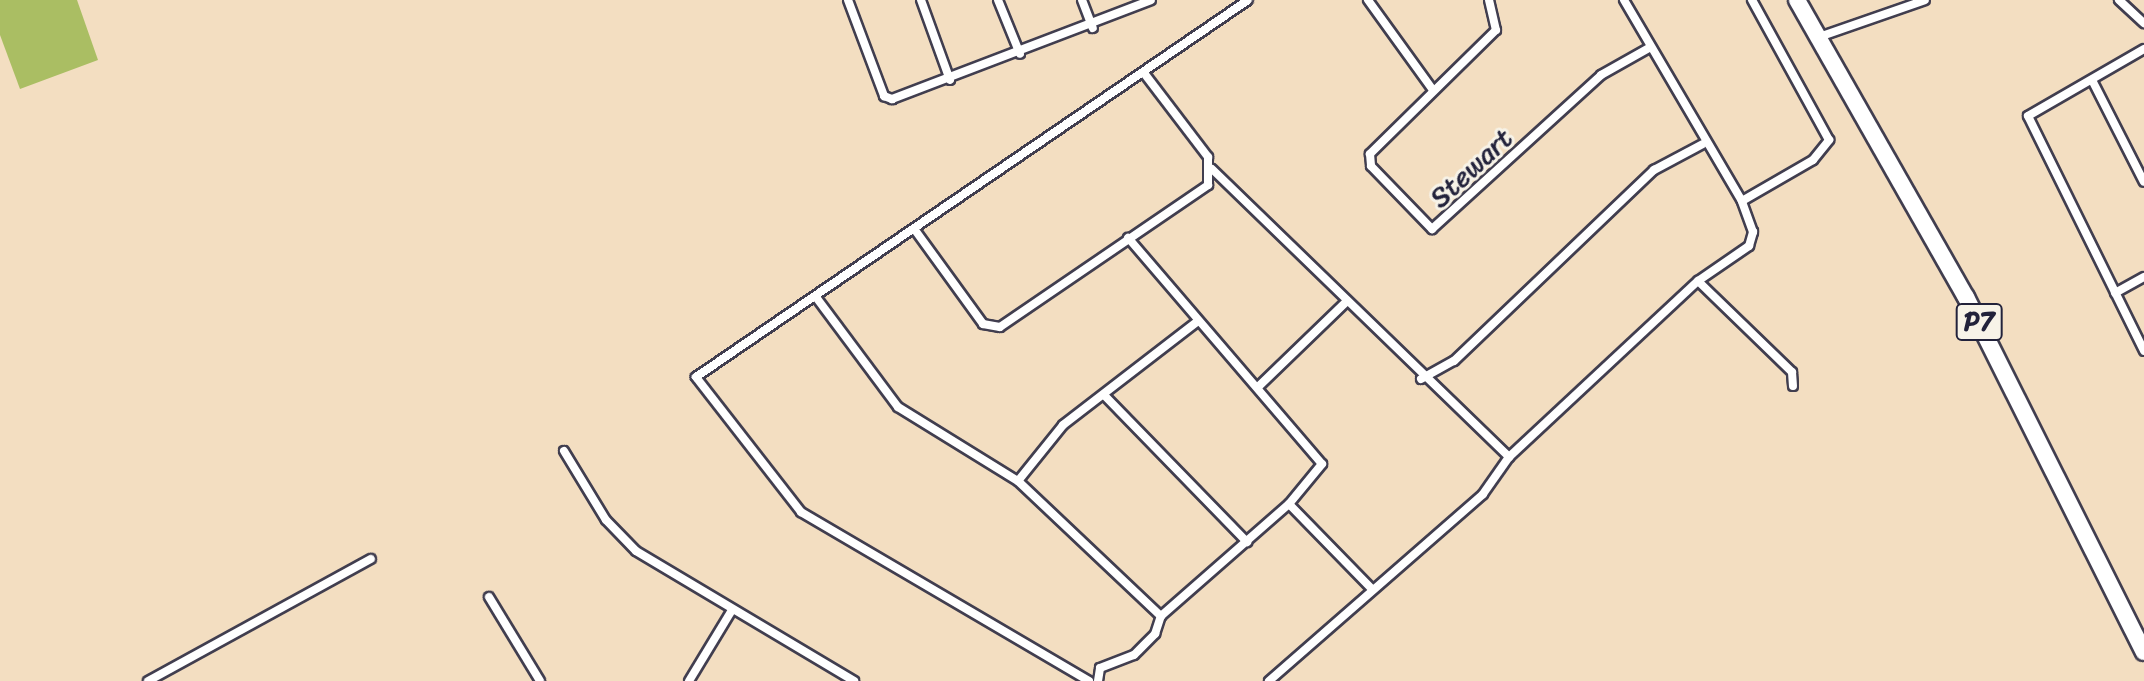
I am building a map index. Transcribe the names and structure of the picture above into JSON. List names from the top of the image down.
{
  "streets": {
    "highway": ["P7"],
    "street": ["Stewart"]
  }
}
